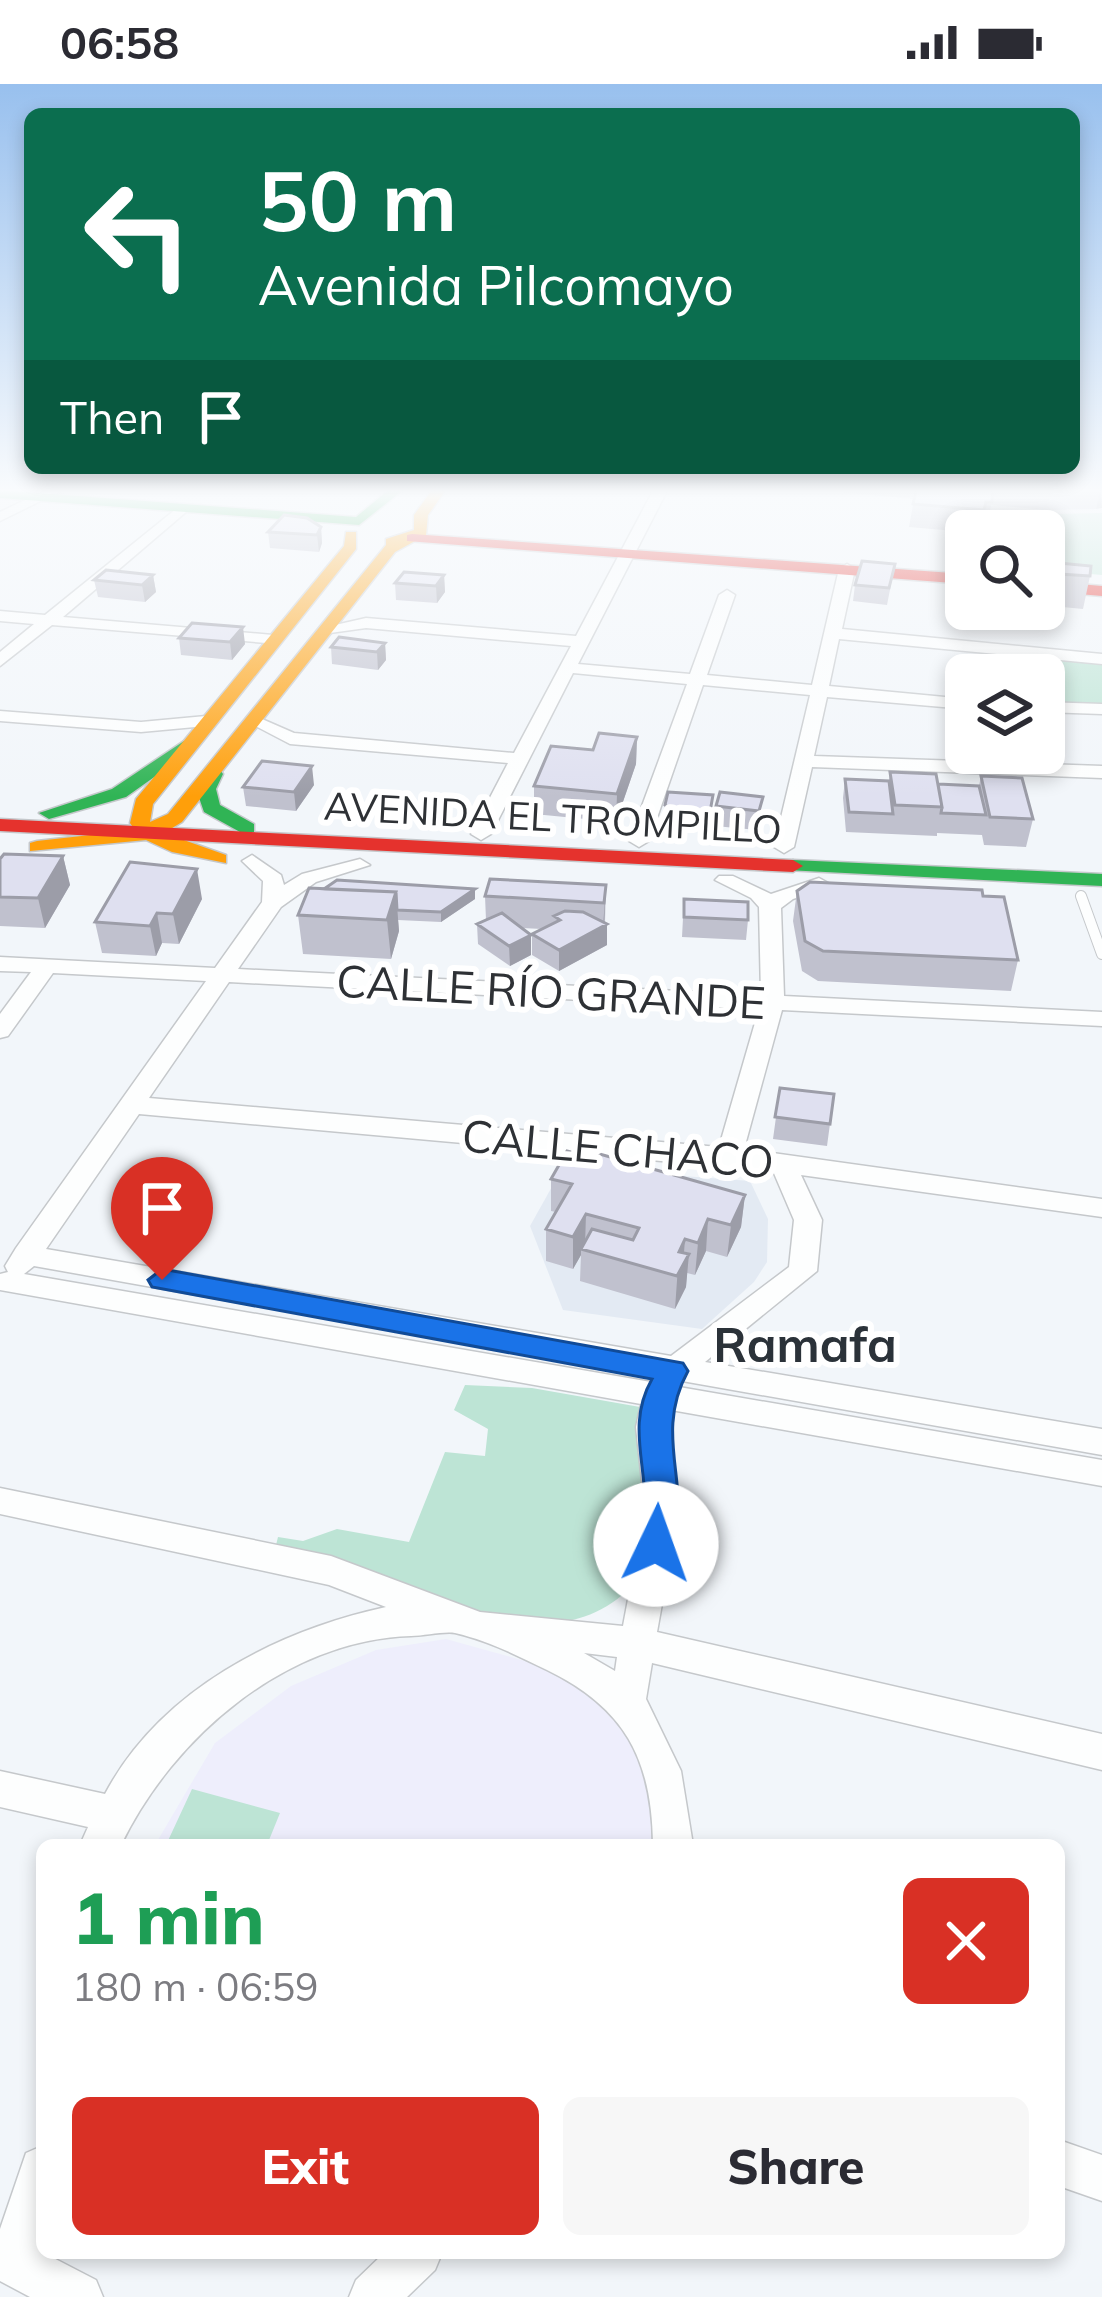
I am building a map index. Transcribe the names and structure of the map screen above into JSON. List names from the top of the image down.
{
  "streets": {
    "main road": ["AVENIDA EL TROMPILLO"],
    "street": ["CALLE RÍO GRANDE", "CALLE CHACO"]
  },
  "districts": ["Ramafa"],
  "page": {
    "status": "06:58",
    "turn": ["50 m", "Avenida Pilcomayo"],
    "then": "Then",
    "heading": ["1 min", "180 m · 06:59"],
    "buttons": ["Exit", "Share"]
  }
}
